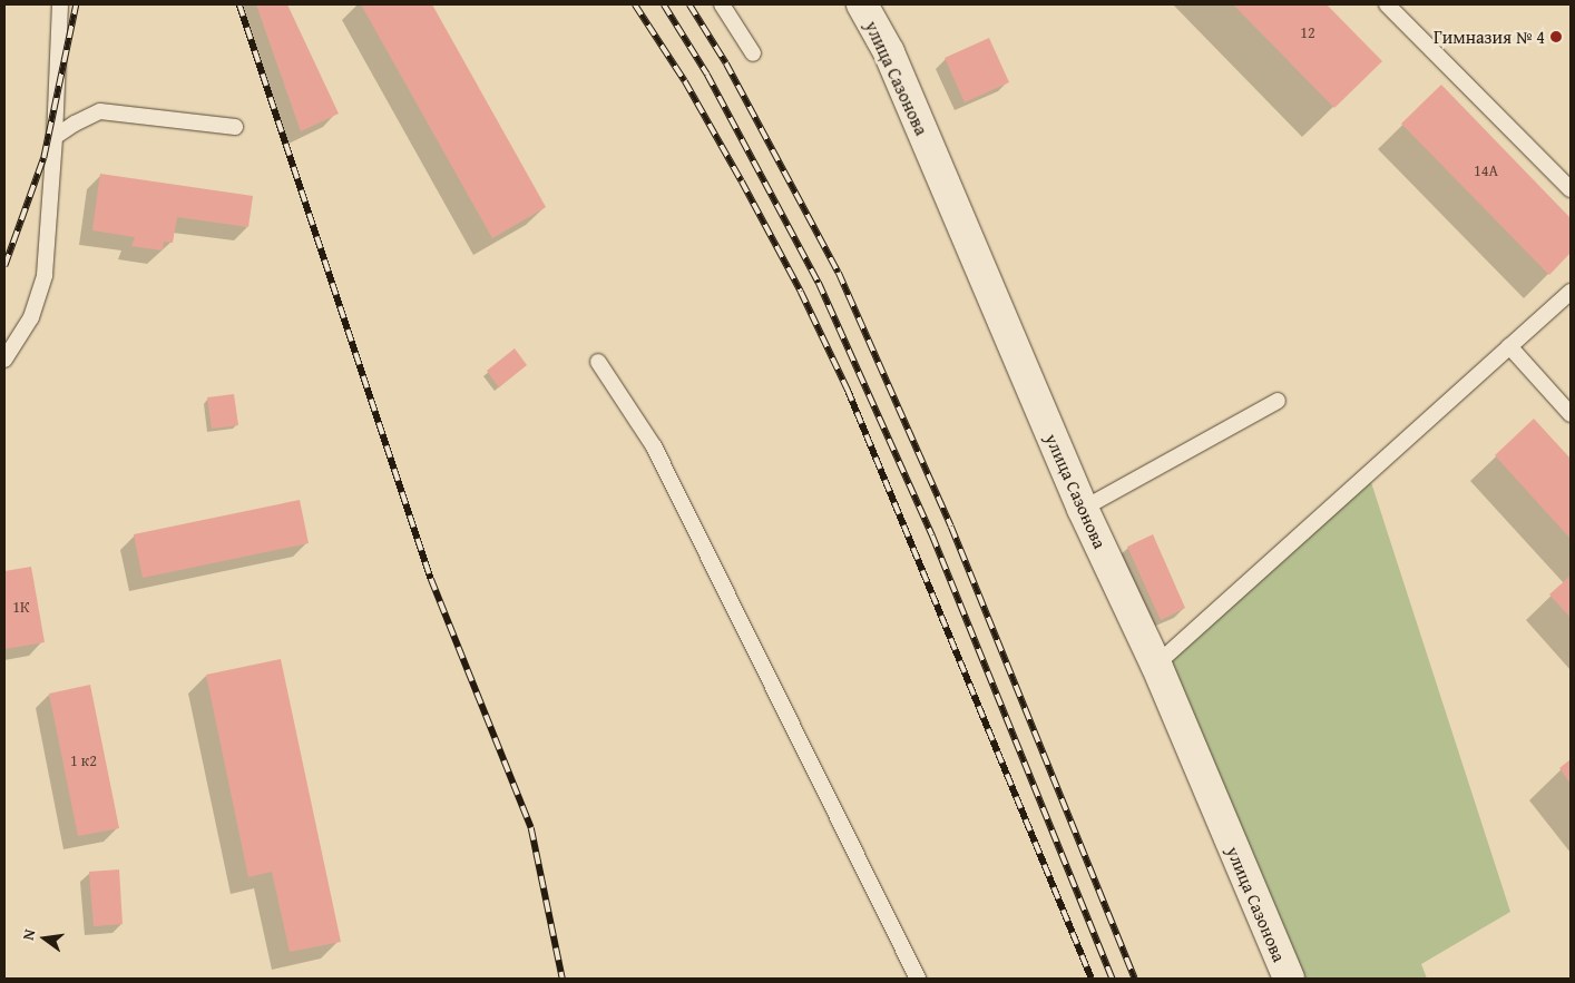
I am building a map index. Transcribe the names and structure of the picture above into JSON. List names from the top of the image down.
{
  "streets": {
    "street": ["улица Сазонова"]
  },
  "places": ["Гимназия № 4"],
  "house_numbers": [
    "12",
    "14А",
    "1К",
    "1 к2"
  ],
  "north": "left"
}
